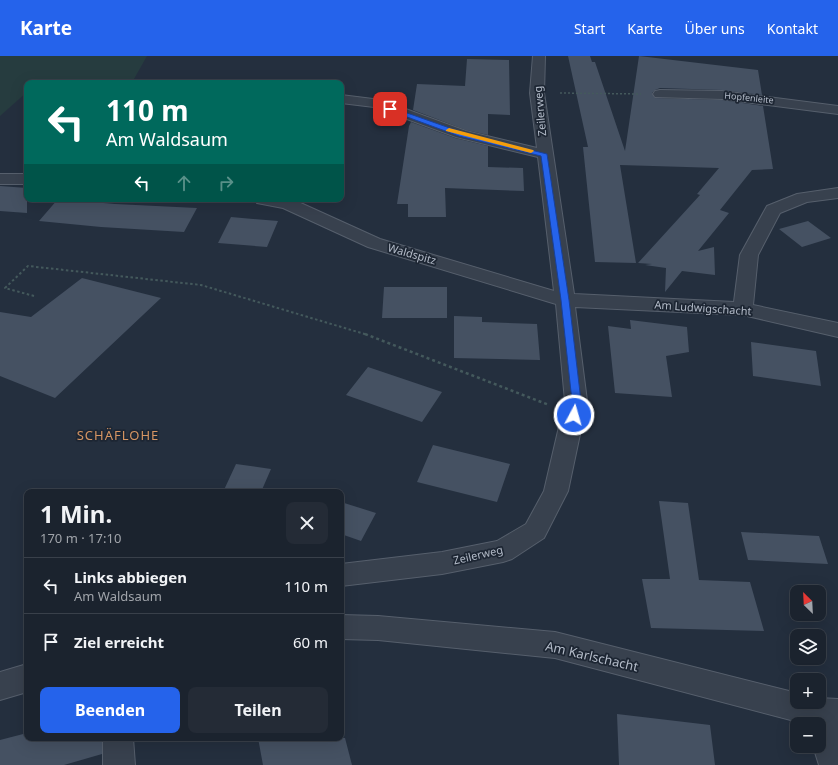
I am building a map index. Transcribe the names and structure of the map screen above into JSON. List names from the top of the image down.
{
  "streets": {
    "street": [
      "Hopfenleite",
      "Zeilerweg",
      "Waldspitz",
      "Am Ludwigschacht",
      "Am Karlschacht"
    ]
  },
  "crossings": [
    ["Zeilerweg", "Waldspitz"],
    ["Zeilerweg", "Am Ludwigschacht"],
    ["Waldspitz", "Am Ludwigschacht"]
  ],
  "districts": ["SCHÄFLOHE"],
  "north": "top left",
  "page": {
    "header": "Karte",
    "nav": [
      "Start",
      "Karte",
      "Über uns",
      "Kontakt"
    ],
    "turn": ["110 m", "Am Waldsaum"],
    "heading": ["1 Min.", "170 m · 17:10"],
    "list": [
      {
        "name": "Links abbiegen",
        "note": "Am Waldsaum",
        "value": "110 m"
      },
      {
        "name": "Ziel erreicht",
        "value": "60 m"
      }
    ],
    "map_buttons": ["+", "−"],
    "buttons": ["Beenden", "Teilen"]
  }
}
